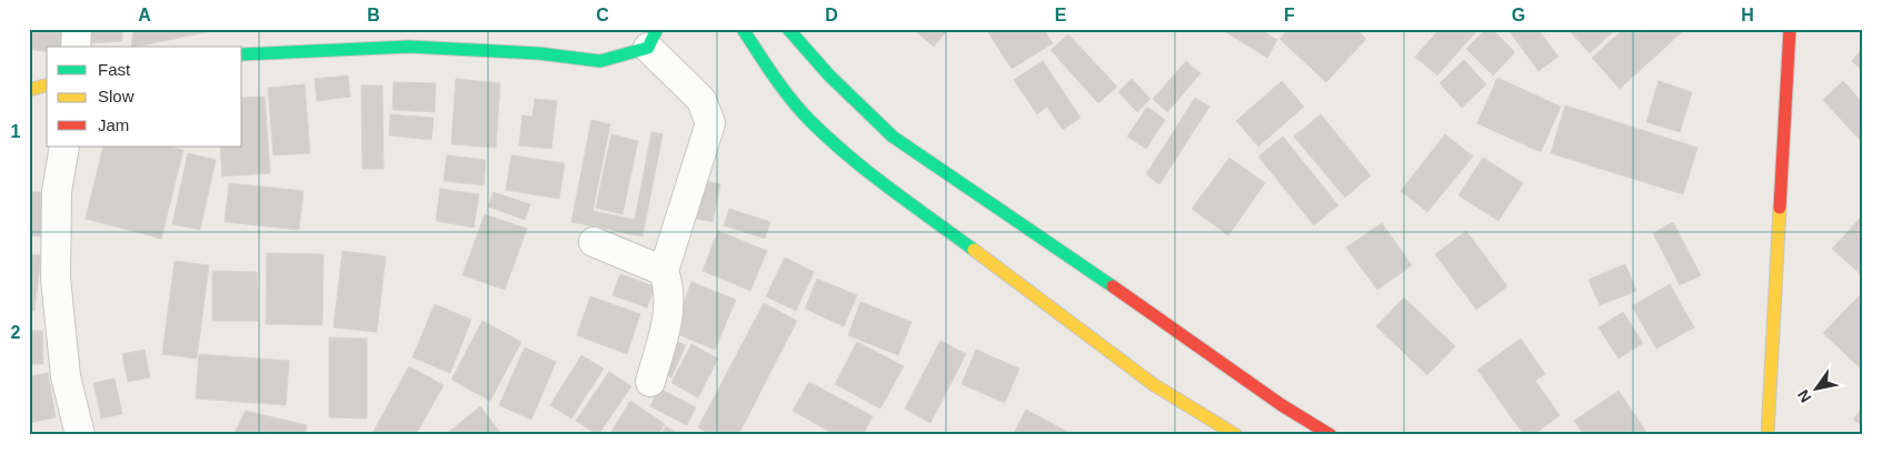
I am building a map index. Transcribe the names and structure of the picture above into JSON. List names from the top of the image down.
{
  "legend": ["Fast", "Slow", "Jam"],
  "north": "bottom left",
  "grid": {
    "columns": [
      "A",
      "B",
      "C",
      "D",
      "E",
      "F",
      "G",
      "H"
    ],
    "rows": ["1", "2"]
  }
}
